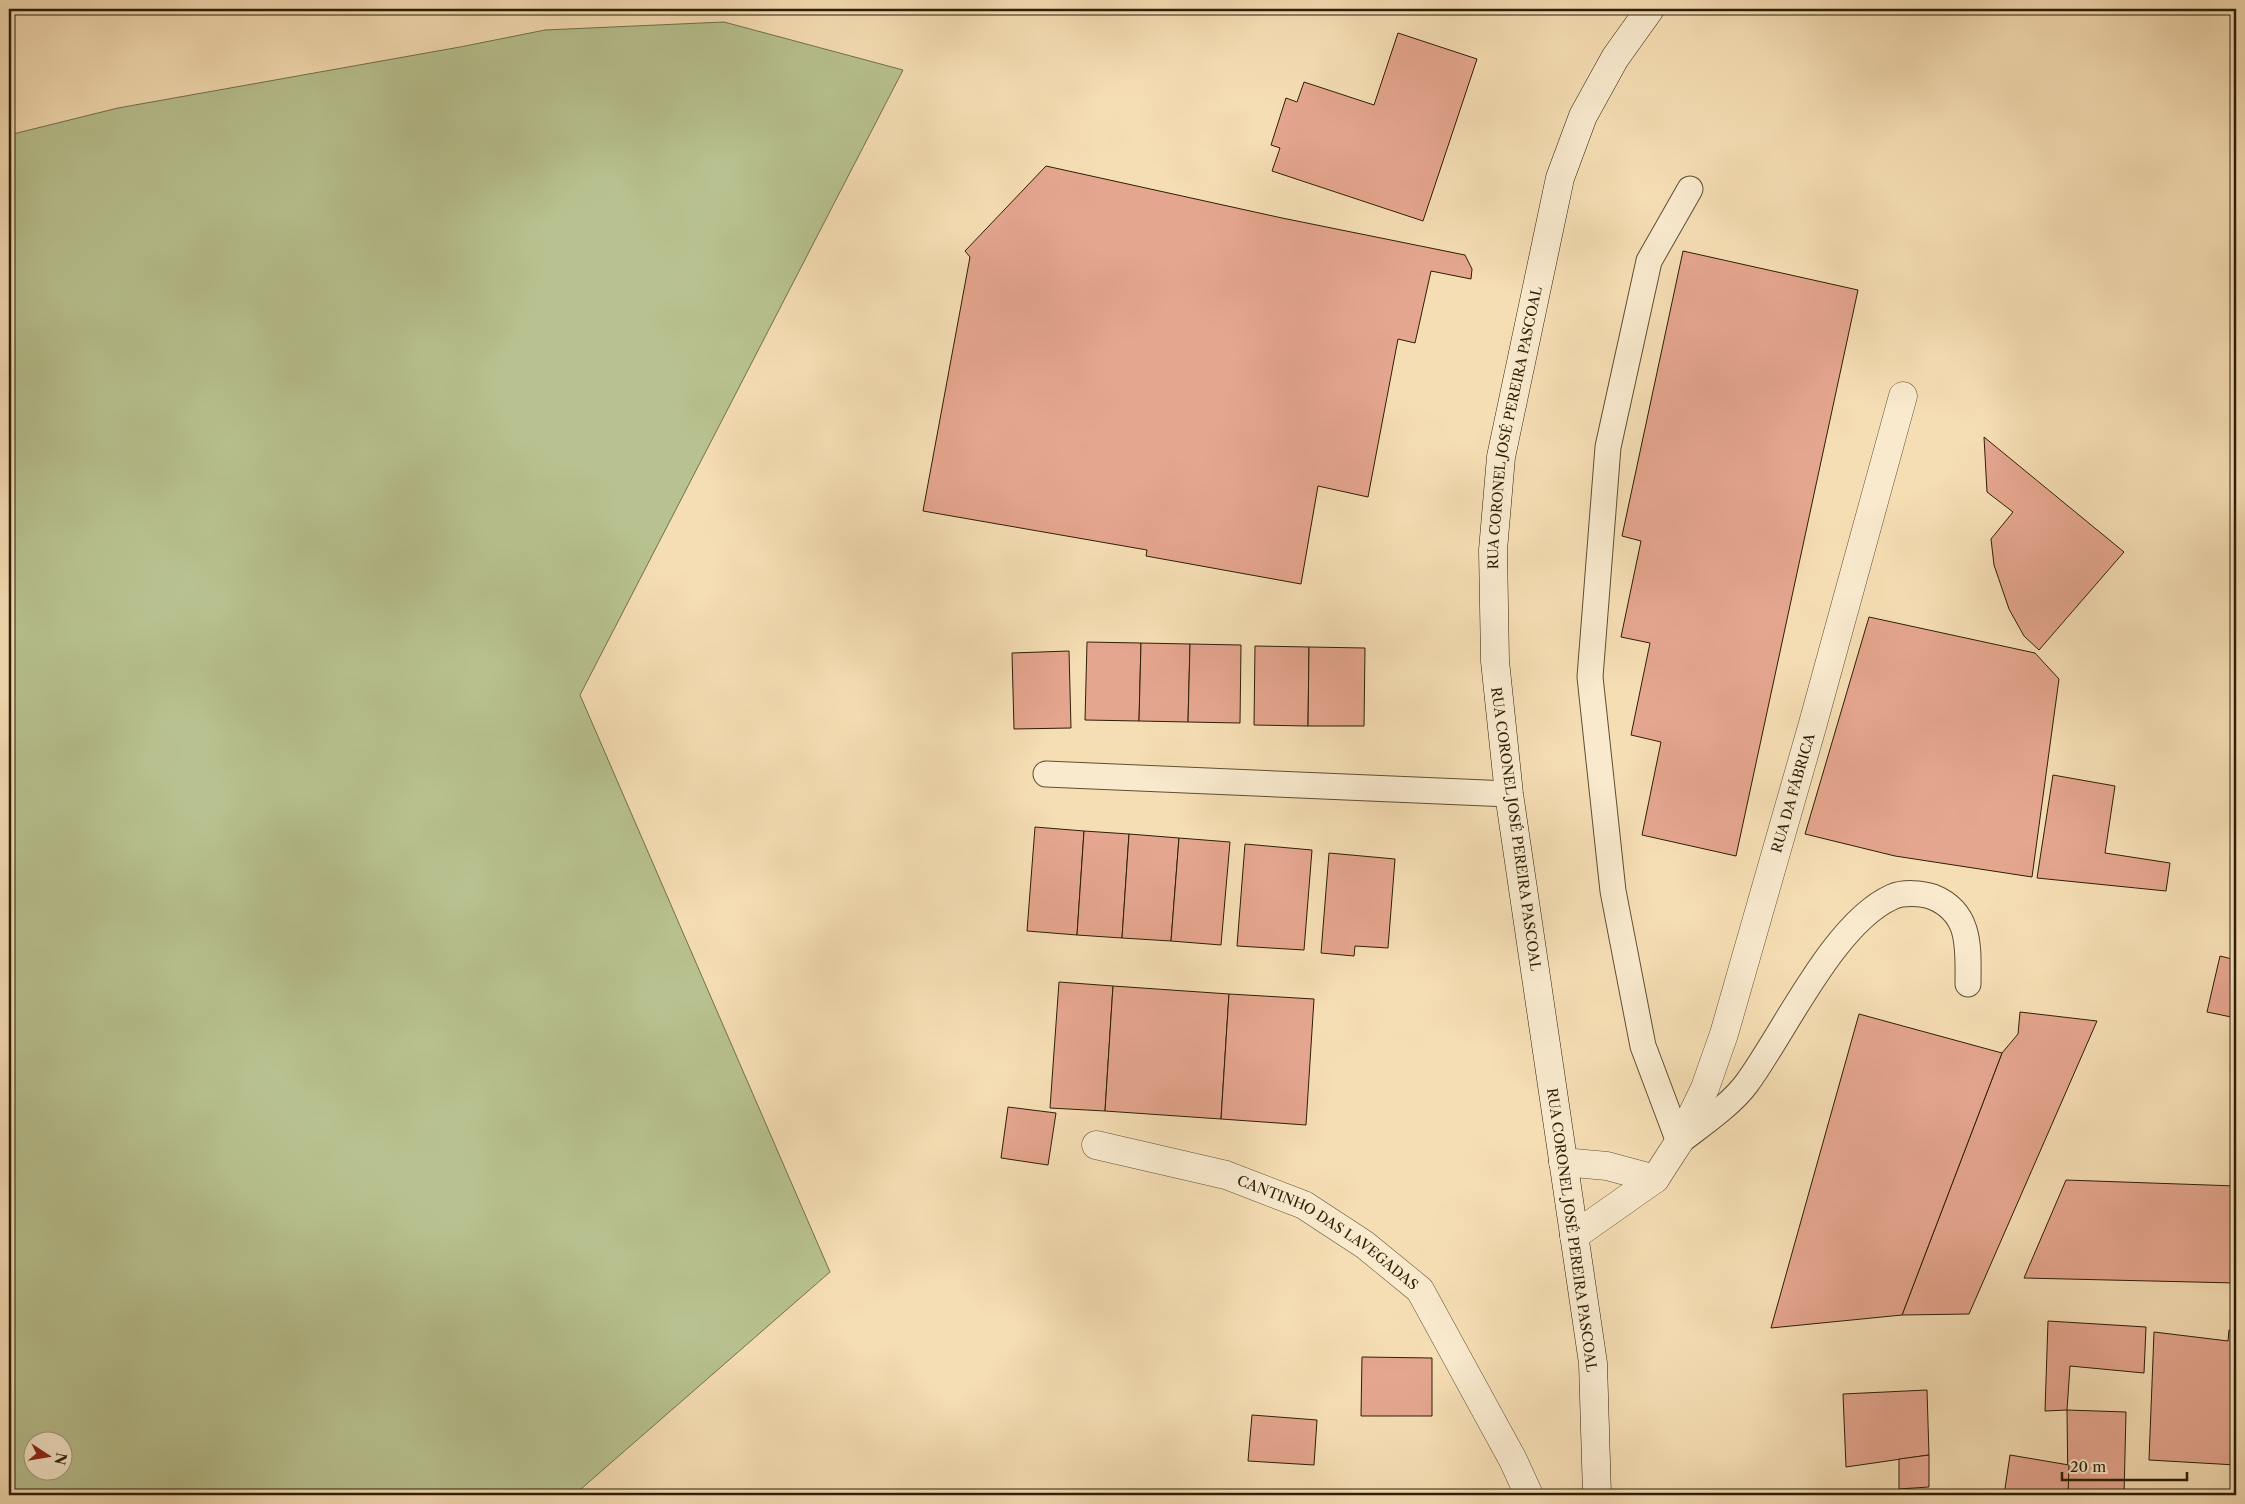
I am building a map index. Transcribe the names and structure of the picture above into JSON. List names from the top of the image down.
{
  "streets": {
    "street": ["RUA CORONEL JOSÉ PEREIRA PASCOAL", "RUA DA FÁBRICA", "CANTINHO DAS LAVEGADAS"]
  },
  "crossings": [
    ["RUA CORONEL JOSÉ PEREIRA PASCOAL", "RUA DA FÁBRICA"]
  ],
  "scale_bar": "20 m",
  "north": "right"
}
